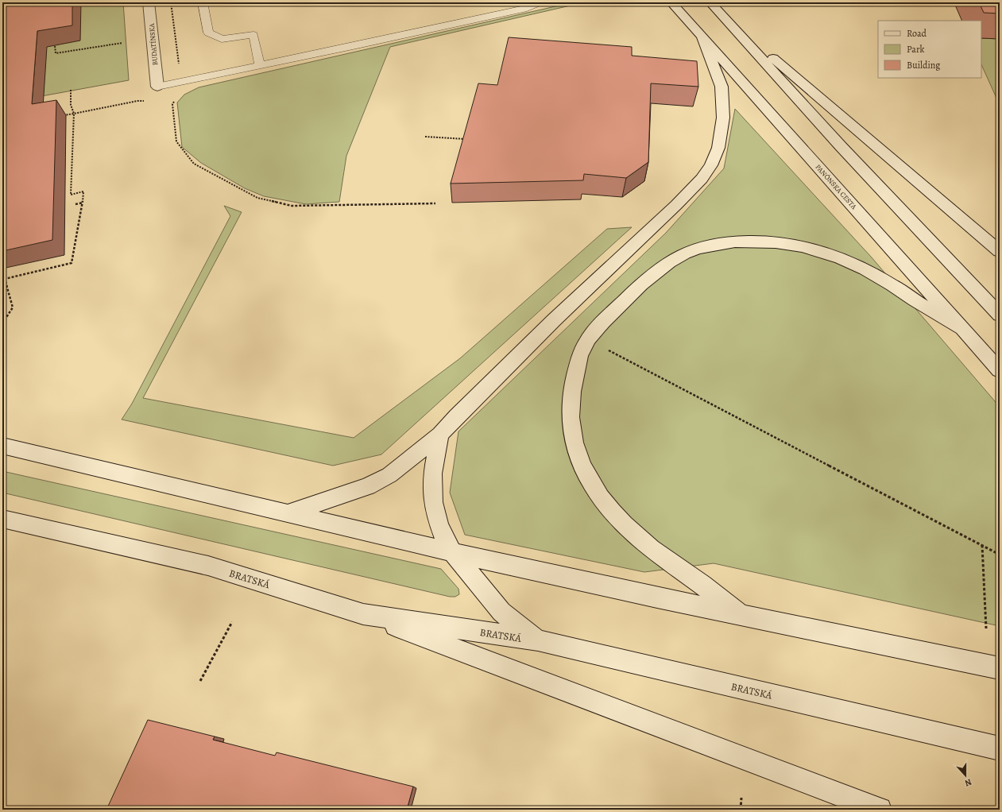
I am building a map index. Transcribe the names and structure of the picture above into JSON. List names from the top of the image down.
{
  "streets": {
    "main road": ["BUDATÍNSKA", "PANÓNSKA CESTA", "BRATSKÁ"]
  },
  "legend": ["Road", "Park", "Building"],
  "north": "bottom"
}
